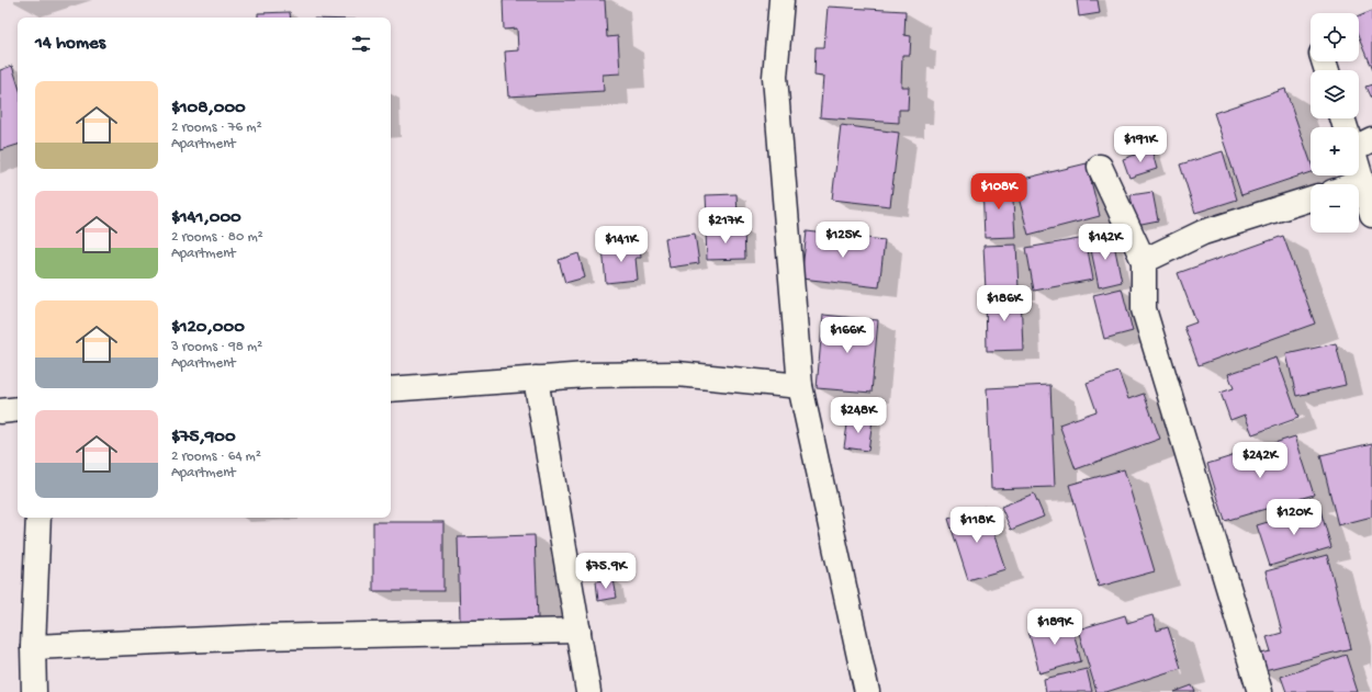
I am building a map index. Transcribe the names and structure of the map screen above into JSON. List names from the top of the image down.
{
  "page": {
    "map_buttons": ["+", "−"],
    "heading": "14 homes",
    "list": [
      {
        "name": "$108,000",
        "note": "2 rooms · 76 m² · Apartment"
      },
      {
        "name": "$141,000",
        "note": "2 rooms · 80 m² · Apartment"
      },
      {
        "name": "$120,000",
        "note": "3 rooms · 98 m² · Apartment"
      },
      {
        "name": "$75,900",
        "note": "2 rooms · 64 m² · Apartment"
      }
    ],
    "price": [
      "$191K",
      "$108K",
      "$217K",
      "$125K",
      "$142K",
      "$141K",
      "$186K",
      "$166K",
      "$248K",
      "$242K",
      "$120K",
      "$118K",
      "$75.9K",
      "$189K"
    ]
  }
}
